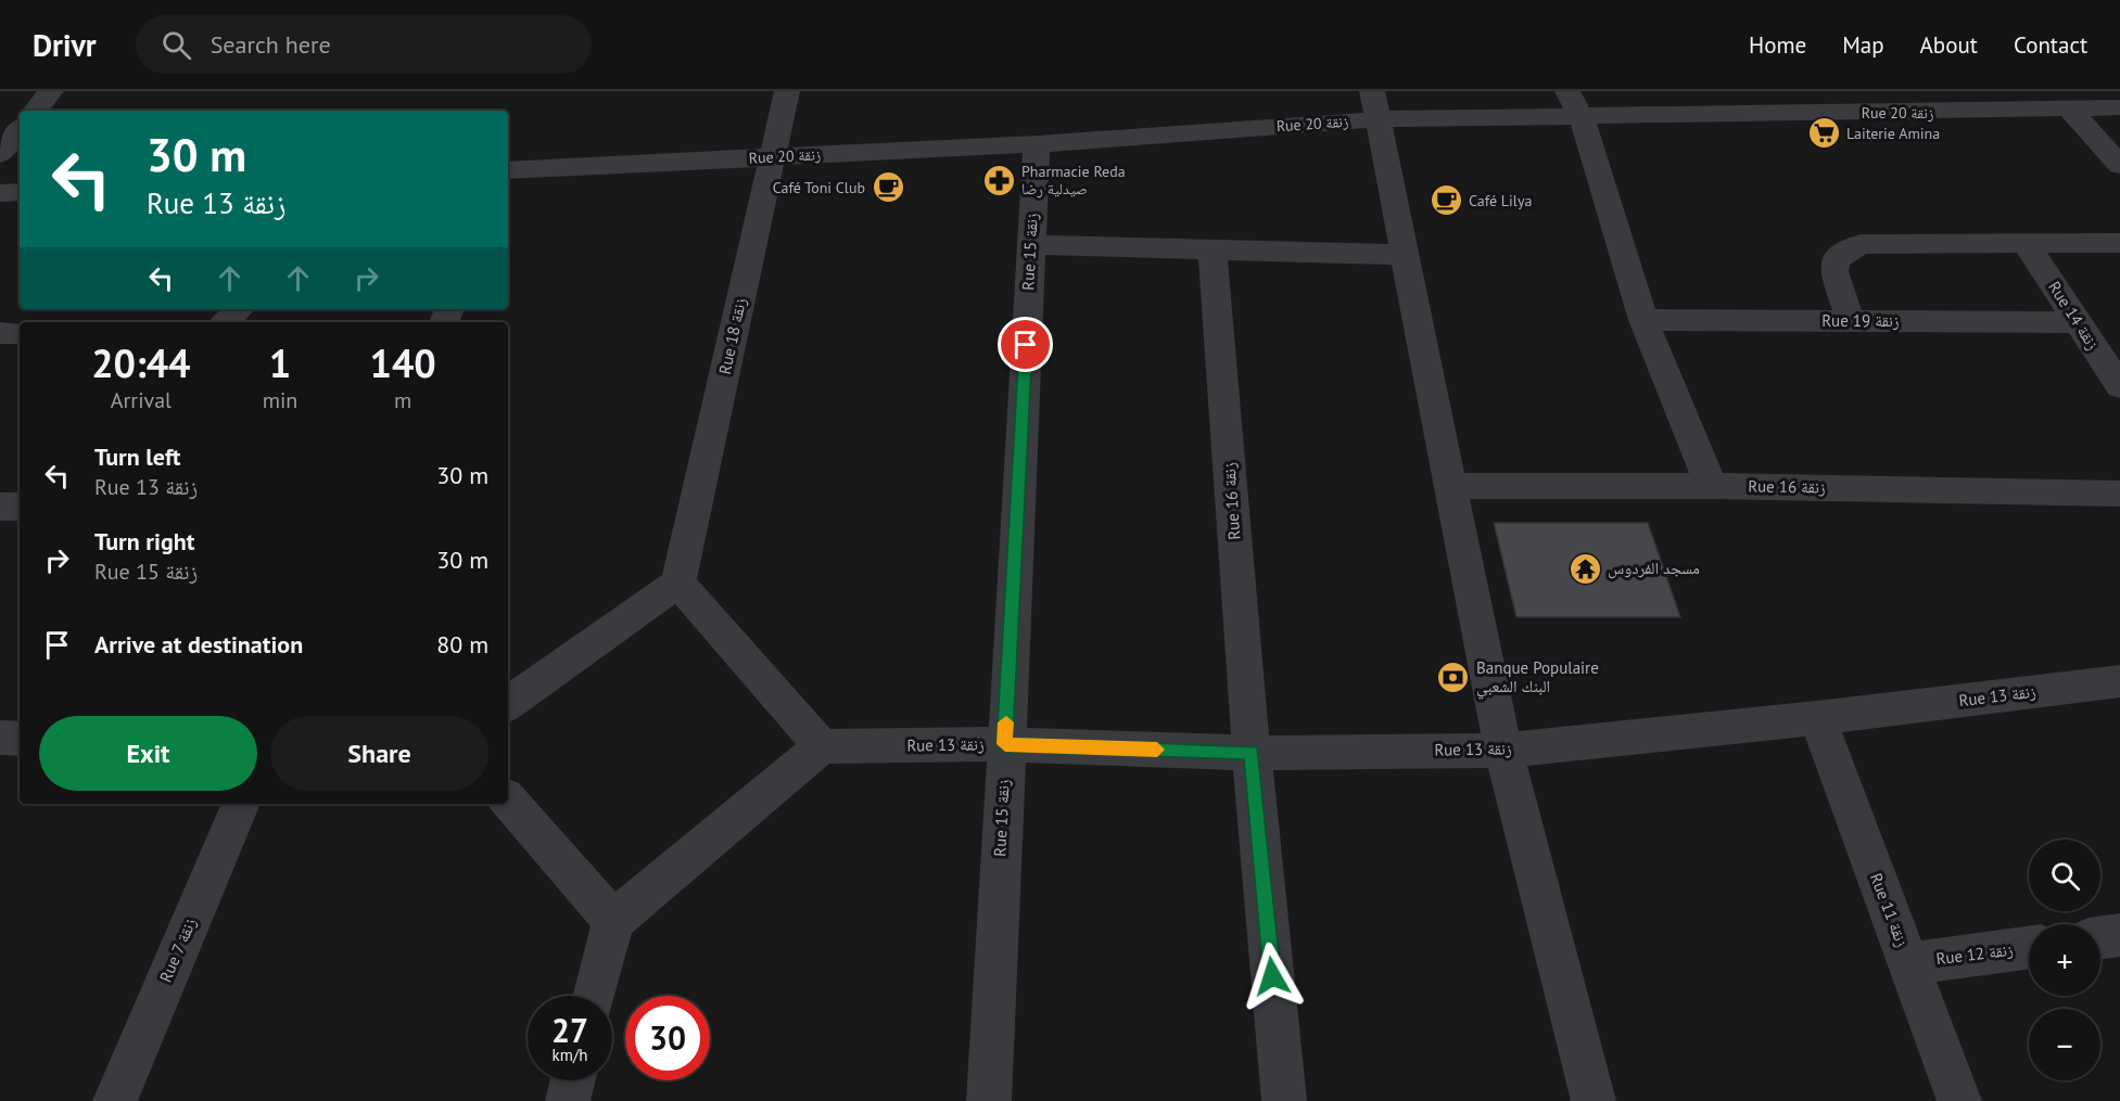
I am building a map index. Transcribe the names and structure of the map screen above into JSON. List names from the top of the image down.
{
  "streets": {
    "street": [
      "Rue 20 زنقة",
      "Rue 15 زنقة",
      "Rue 14 زنقة",
      "Rue 19 زنقة",
      "Rue 18 زنقة",
      "Rue 16 زنقة",
      "Rue 13 زنقة",
      "Rue 11 زنقة",
      "Rue 7 زنقة",
      "Rue 12 زنقة"
    ]
  },
  "crossings": [
    ["Rue 20 زنقة", "Rue 15 زنقة"],
    ["Rue 20 زنقة", "Rue 18 زنقة"],
    ["Rue 15 زنقة", "Rue 13 زنقة"],
    ["Rue 14 زنقة", "Rue 19 زنقة"],
    ["Rue 16 زنقة", "Rue 13 زنقة"],
    ["Rue 13 زنقة", "Rue 11 زنقة"],
    ["Rue 11 زنقة", "Rue 12 زنقة"]
  ],
  "places": {
    "supermarket": ["Laiterie Amina"],
    "pharmacy": ["Pharmacie Reda صيدلية رضا"],
    "cafe": ["Café Toni Club", "Café Lilya"],
    "temple": ["مسجد الفردوس"],
    "bank": ["Banque Populaire البنك الشعبي"]
  },
  "page": {
    "header": "Drivr",
    "search": "Search here",
    "nav": [
      "Home",
      "Map",
      "About",
      "Contact"
    ],
    "turn": ["30 m", "Rue 13 زنقة"],
    "eta": [
      "20:44",
      "Arrival",
      "1",
      "min",
      "140",
      "m"
    ],
    "list": [
      {
        "name": "Turn left",
        "note": "Rue 13 زنقة",
        "value": "30 m"
      },
      {
        "name": "Turn right",
        "note": "Rue 15 زنقة",
        "value": "30 m"
      },
      {
        "name": "Arrive at destination",
        "value": "80 m"
      }
    ],
    "buttons": ["Exit", "Share"],
    "map_buttons": ["+", "−"],
    "speed": "27 km/h",
    "limit": "30"
  }
}
